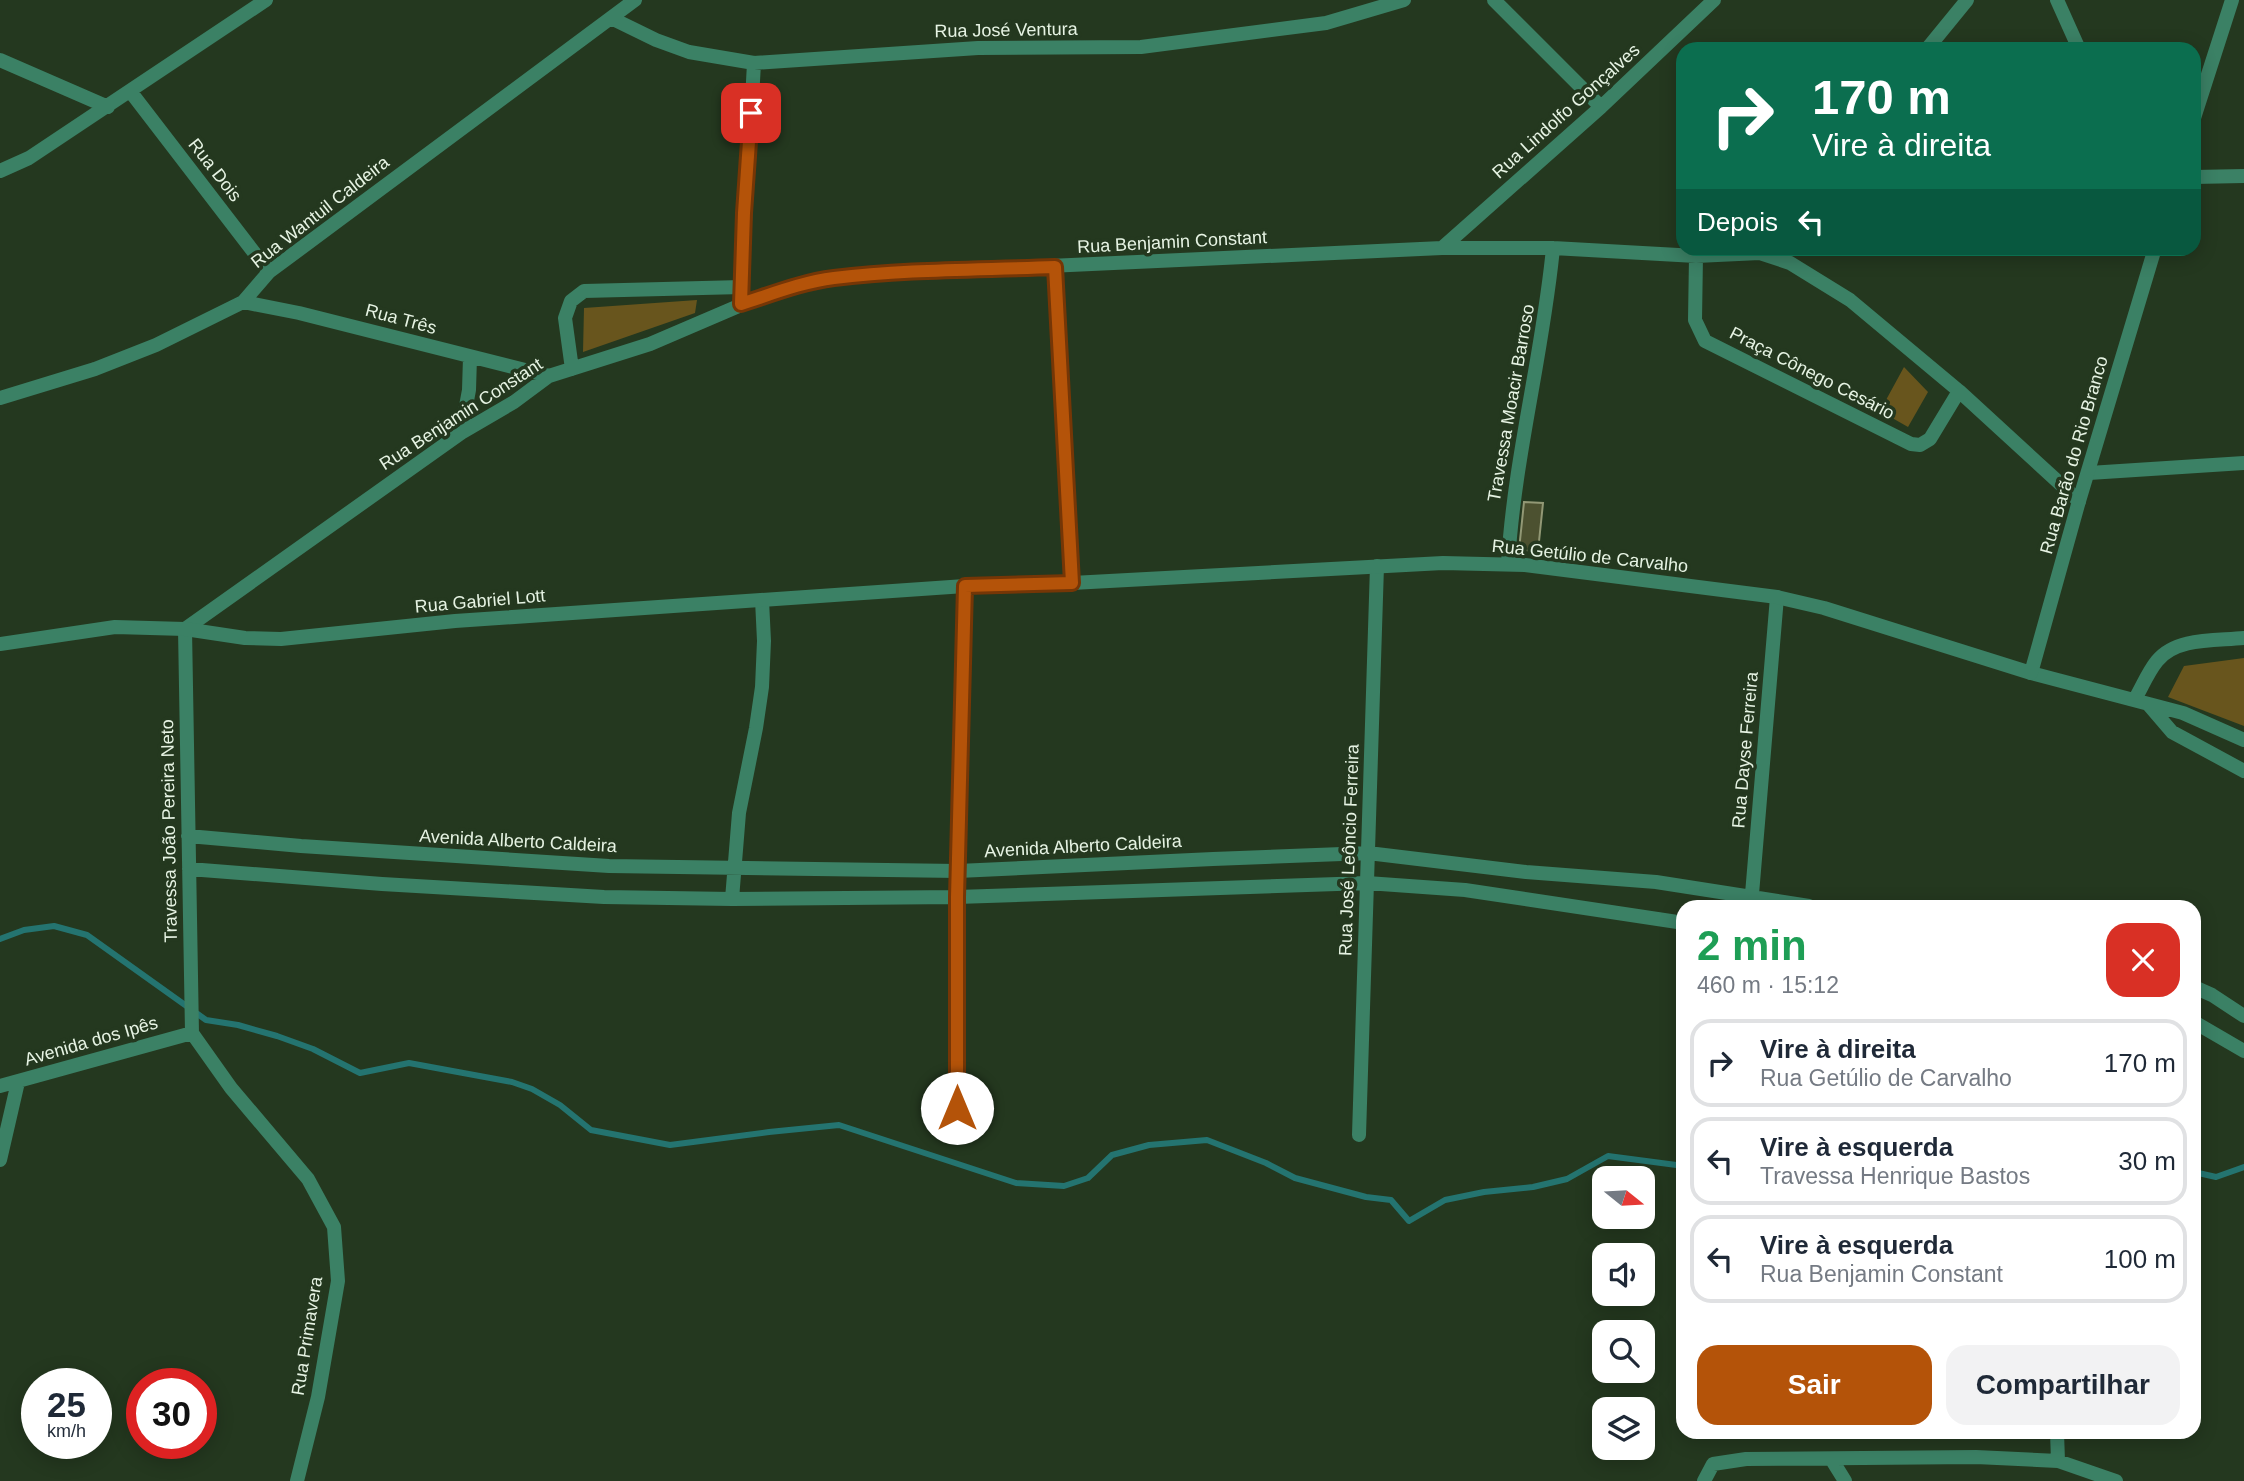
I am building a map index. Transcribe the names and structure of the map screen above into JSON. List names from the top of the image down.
{
  "streets": {
    "street": [
      "Rua José Ventura",
      "Rua Lindolfo Gonçalves",
      "Rua Dois",
      "Rua Wantuil Caldeira",
      "Rua Benjamin Constant",
      "Rua Três",
      "Praça Cônego Cesário",
      "Travessa Moacir Barroso",
      "Rua Barão do Rio Branco",
      "Rua Getúlio de Carvalho",
      "Rua Gabriel Lott",
      "Rua Dayse Ferreira",
      "Travessa João Pereira Neto",
      "Avenida Alberto Caldeira",
      "Rua José Leôncio Ferreira",
      "Avenida dos Ipês",
      "Rua Primavera"
    ]
  },
  "crossings": [
    ["Rua José Ventura", "Rua Wantuil Caldeira"],
    ["Rua Lindolfo Gonçalves", "Rua Benjamin Constant"],
    ["Rua Dois", "Rua Wantuil Caldeira"],
    ["Rua Wantuil Caldeira", "Rua Três"],
    ["Rua Benjamin Constant", "Rua Três"],
    ["Rua Benjamin Constant", "Praça Cônego Cesário"],
    ["Rua Benjamin Constant", "Travessa Moacir Barroso"],
    ["Rua Benjamin Constant", "Rua Barão do Rio Branco"],
    ["Rua Benjamin Constant", "Rua Gabriel Lott"],
    ["Rua Benjamin Constant", "Travessa João Pereira Neto"],
    ["Travessa Moacir Barroso", "Rua Getúlio de Carvalho"],
    ["Rua Barão do Rio Branco", "Rua Getúlio de Carvalho"],
    ["Rua Getúlio de Carvalho", "Rua Gabriel Lott"],
    ["Rua Getúlio de Carvalho", "Rua Dayse Ferreira"],
    ["Rua Getúlio de Carvalho", "Rua José Leôncio Ferreira"],
    ["Rua Gabriel Lott", "Travessa João Pereira Neto"],
    ["Travessa João Pereira Neto", "Avenida Alberto Caldeira"],
    ["Travessa João Pereira Neto", "Avenida dos Ipês"],
    ["Travessa João Pereira Neto", "Rua Primavera"],
    ["Avenida Alberto Caldeira", "Rua José Leôncio Ferreira"],
    ["Avenida dos Ipês", "Rua Primavera"]
  ],
  "north": "right",
  "page": {
    "turn": ["170 m", "Vire à direita"],
    "then": "Depois",
    "heading": ["2 min", "460 m · 15:12"],
    "list": [
      {
        "name": "Vire à direita",
        "note": "Rua Getúlio de Carvalho",
        "value": "170 m"
      },
      {
        "name": "Vire à esquerda",
        "note": "Travessa Henrique Bastos",
        "value": "30 m"
      },
      {
        "name": "Vire à esquerda",
        "note": "Rua Benjamin Constant",
        "value": "100 m"
      }
    ],
    "buttons": ["Sair", "Compartilhar"],
    "speed": "25 km/h",
    "limit": "30"
  }
}
